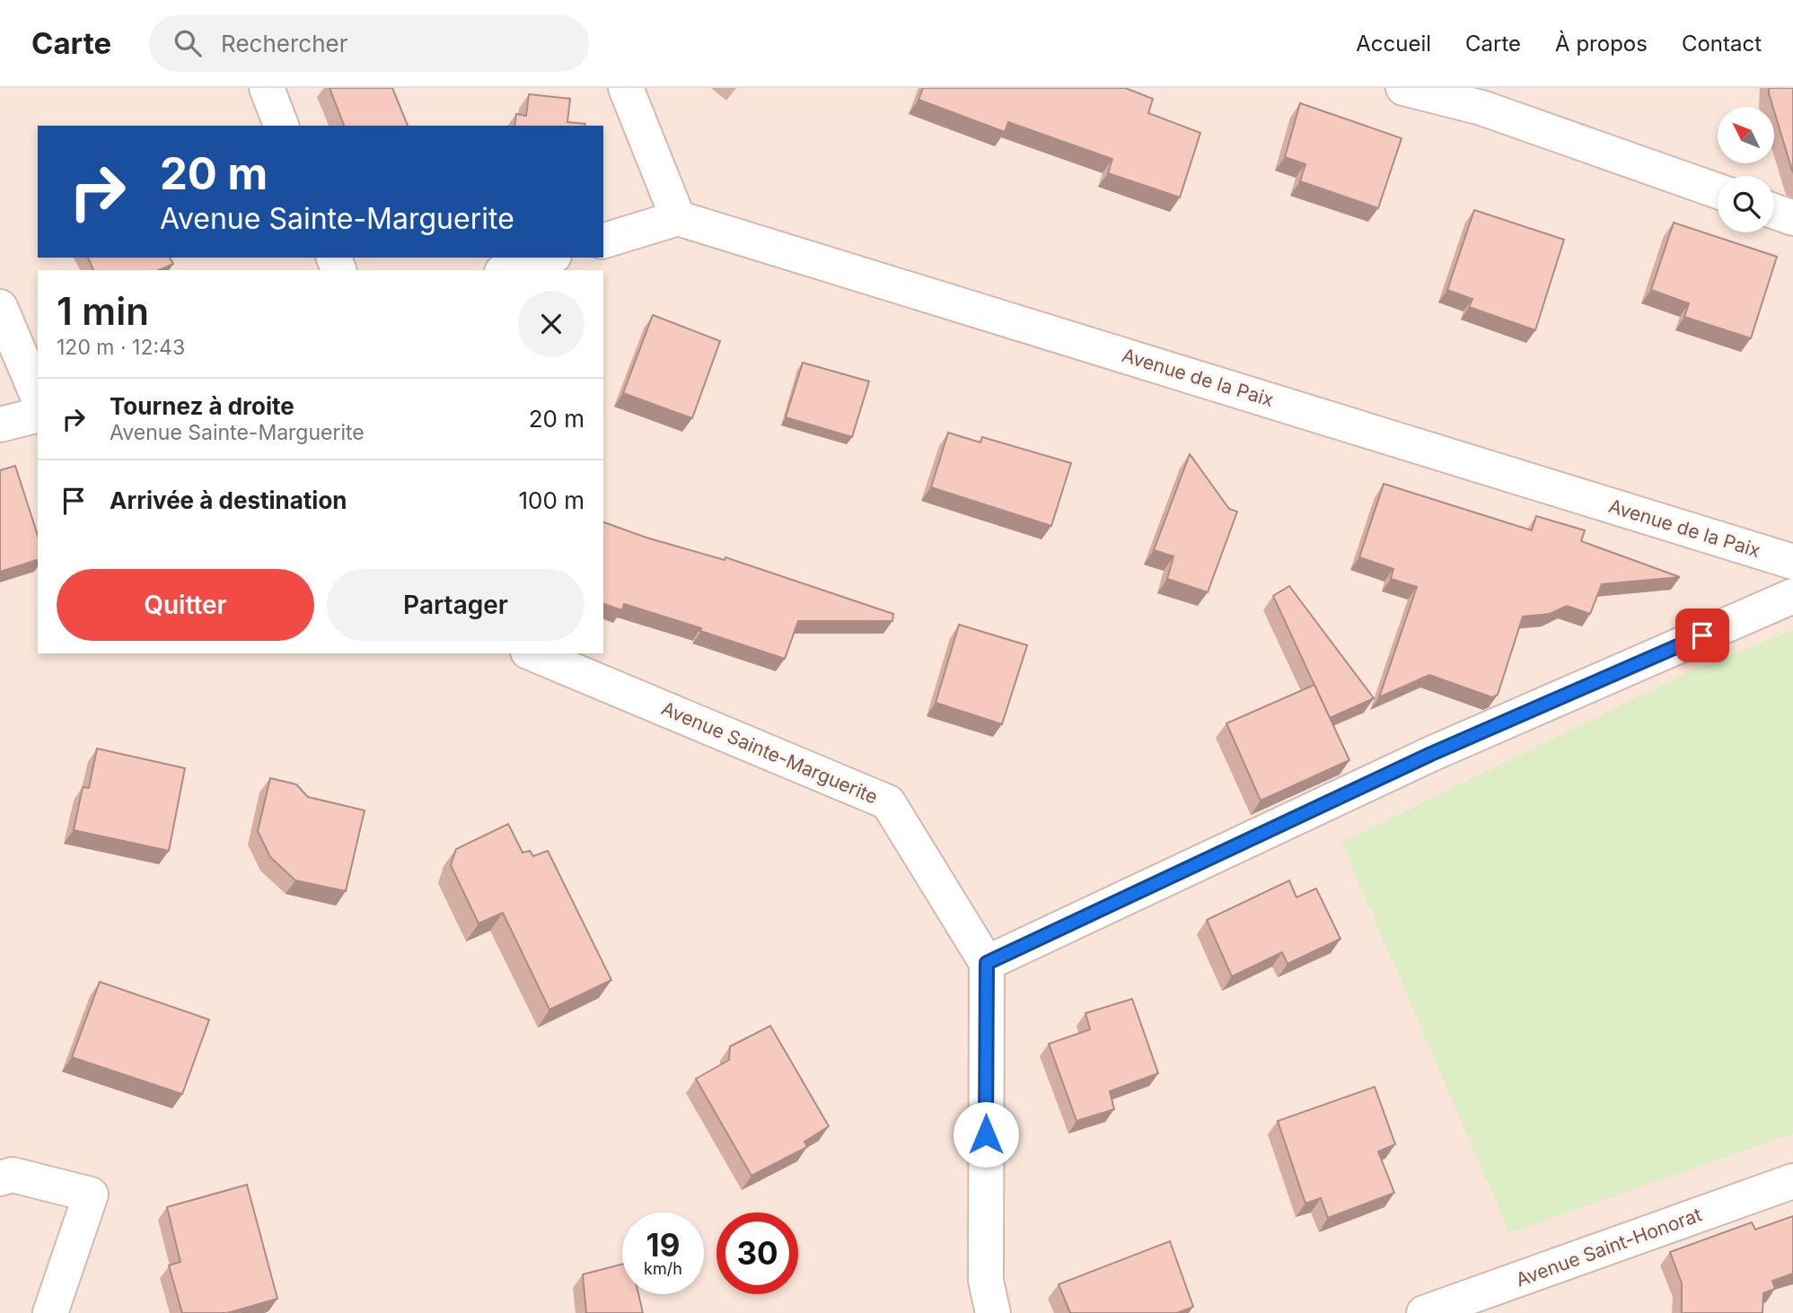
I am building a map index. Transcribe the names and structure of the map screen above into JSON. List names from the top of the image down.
{
  "streets": {
    "street": ["Avenue de la Paix", "Avenue Sainte-Marguerite", "Avenue Saint-Honorat"]
  },
  "north": "top left",
  "page": {
    "header": "Carte",
    "search": "Rechercher",
    "nav": [
      "Accueil",
      "Carte",
      "À propos",
      "Contact"
    ],
    "turn": ["20 m", "Avenue Sainte-Marguerite"],
    "heading": ["1 min", "120 m · 12:43"],
    "list": [
      {
        "name": "Tournez à droite",
        "note": "Avenue Sainte-Marguerite",
        "value": "20 m"
      },
      {
        "name": "Arrivée à destination",
        "value": "100 m"
      }
    ],
    "buttons": ["Quitter", "Partager"],
    "speed": "19 km/h",
    "limit": "30"
  }
}
